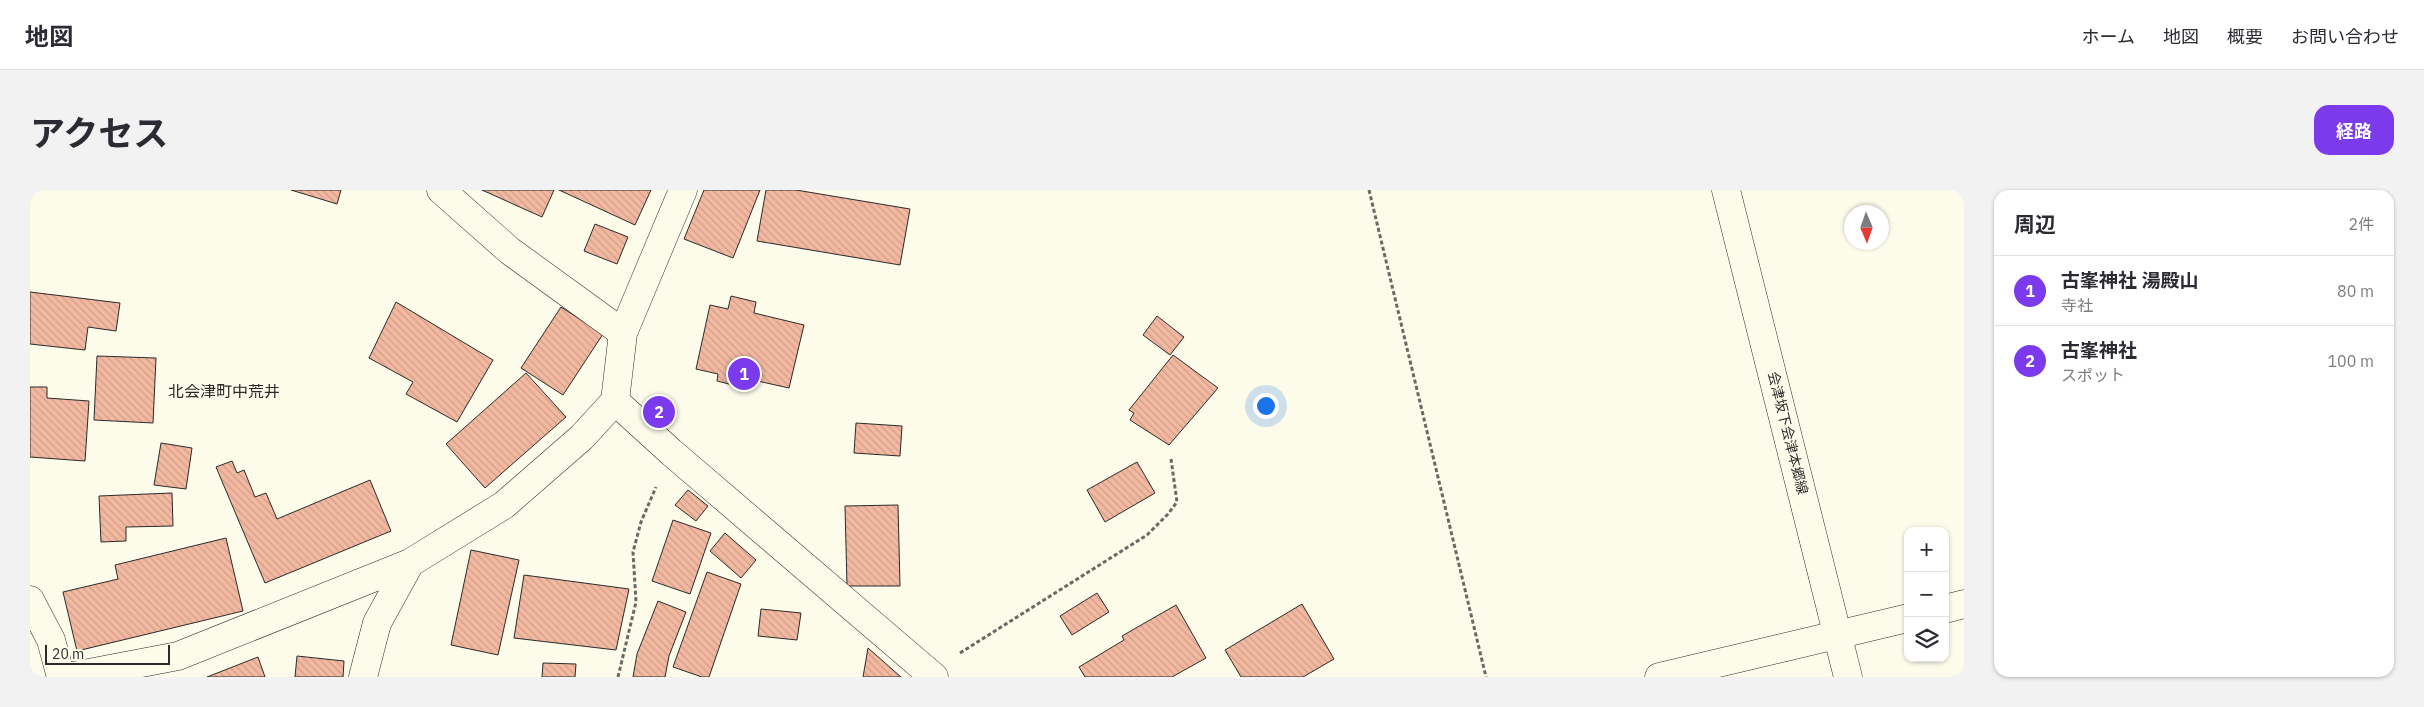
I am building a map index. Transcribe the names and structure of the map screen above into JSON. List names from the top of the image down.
{
  "streets": {
    "street": ["会津坂下会津本郷線"]
  },
  "districts": ["北会津町中荒井"],
  "scale_bar": "20 m",
  "north": "bottom",
  "page": {
    "header": "地図",
    "nav": [
      "ホーム",
      "地図",
      "概要",
      "お問い合わせ"
    ],
    "title": "アクセス",
    "buttons": "経路",
    "heading": ["周辺", "2件"],
    "list": [
      {
        "mark": "1",
        "name": "古峯神社 湯殿山",
        "note": "寺社",
        "value": "80 m"
      },
      {
        "mark": "2",
        "name": "古峯神社",
        "note": "スポット",
        "value": "100 m"
      }
    ],
    "pins": ["1", "2"],
    "map_buttons": ["+", "−"],
    "scale": "20 m"
  }
}
